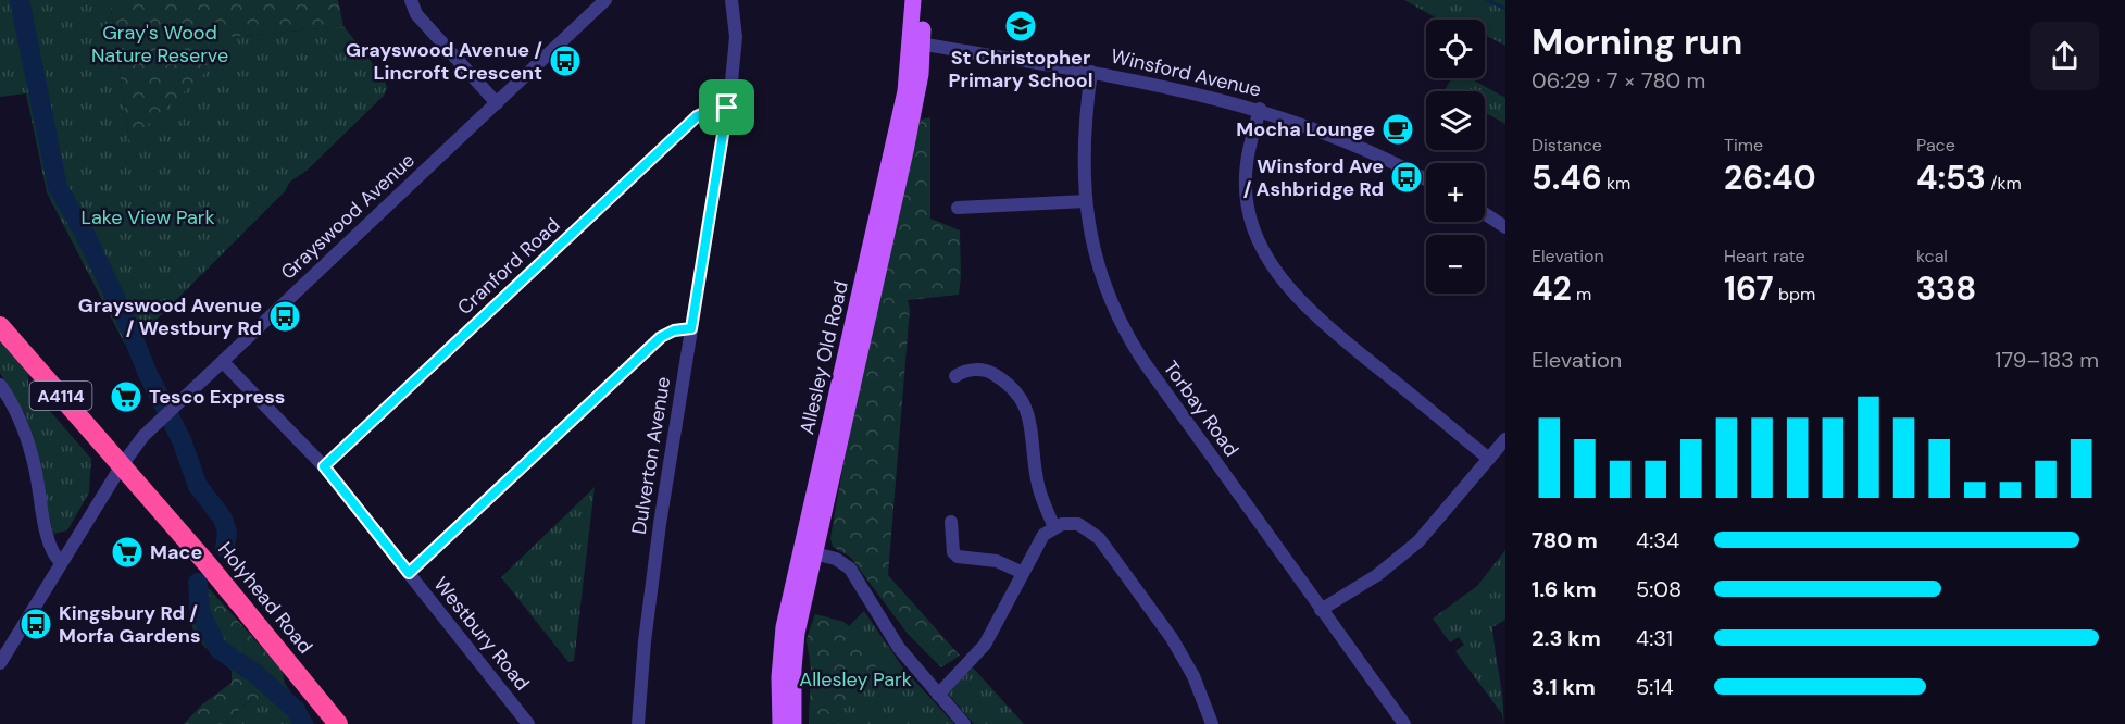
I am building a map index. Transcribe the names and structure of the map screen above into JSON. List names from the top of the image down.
{
  "streets": {
    "highway": ["A4114", "Holyhead Road"],
    "main road": ["Allesley Old Road"],
    "street": [
      "Winsford Avenue",
      "Grayswood Avenue",
      "Cranford Road",
      "Torbay Road",
      "Dulverton Avenue",
      "Westbury Road"
    ]
  },
  "crossings": [
    ["Winsford Avenue", "Allesley Old Road"],
    ["Winsford Avenue", "Torbay Road"],
    ["Grayswood Avenue", "Holyhead Road"],
    ["Grayswood Avenue", "Westbury Road"],
    ["Cranford Road", "Dulverton Avenue"],
    ["Cranford Road", "Westbury Road"]
  ],
  "parks": ["Gray's Wood Nature Reserve", "Lake View Park", "Allesley Park"],
  "places": {
    "school or university": ["St Christopher Primary School"],
    "bus stop": [
      "Grayswood Avenue / Lincroft Crescent",
      "Winsford Ave / Ashbridge Rd",
      "Grayswood Avenue / Westbury Rd",
      "Kingsbury Rd / Morfa Gardens"
    ],
    "cafe": ["Mocha Lounge"],
    "supermarket": ["Tesco Express", "Mace"]
  },
  "page": {
    "heading": ["Morning run", "06:29 · 7 × 780 m"],
    "map_buttons": ["+", "−"],
    "stats": [
      ["Distance", "5.46 km"],
      ["Time", "26:40"],
      ["Pace", "4:53 /km"],
      ["Elevation", "42 m"],
      ["Heart rate", "167 bpm"],
      ["kcal", "338"]
    ],
    "chart": ["Elevation", "179–183 m"],
    "list": [
      {
        "name": "780 m",
        "note": "4:34"
      },
      {
        "name": "1.6 km",
        "note": "5:08"
      },
      {
        "name": "2.3 km",
        "note": "4:31"
      },
      {
        "name": "3.1 km",
        "note": "5:14"
      }
    ]
  }
}
